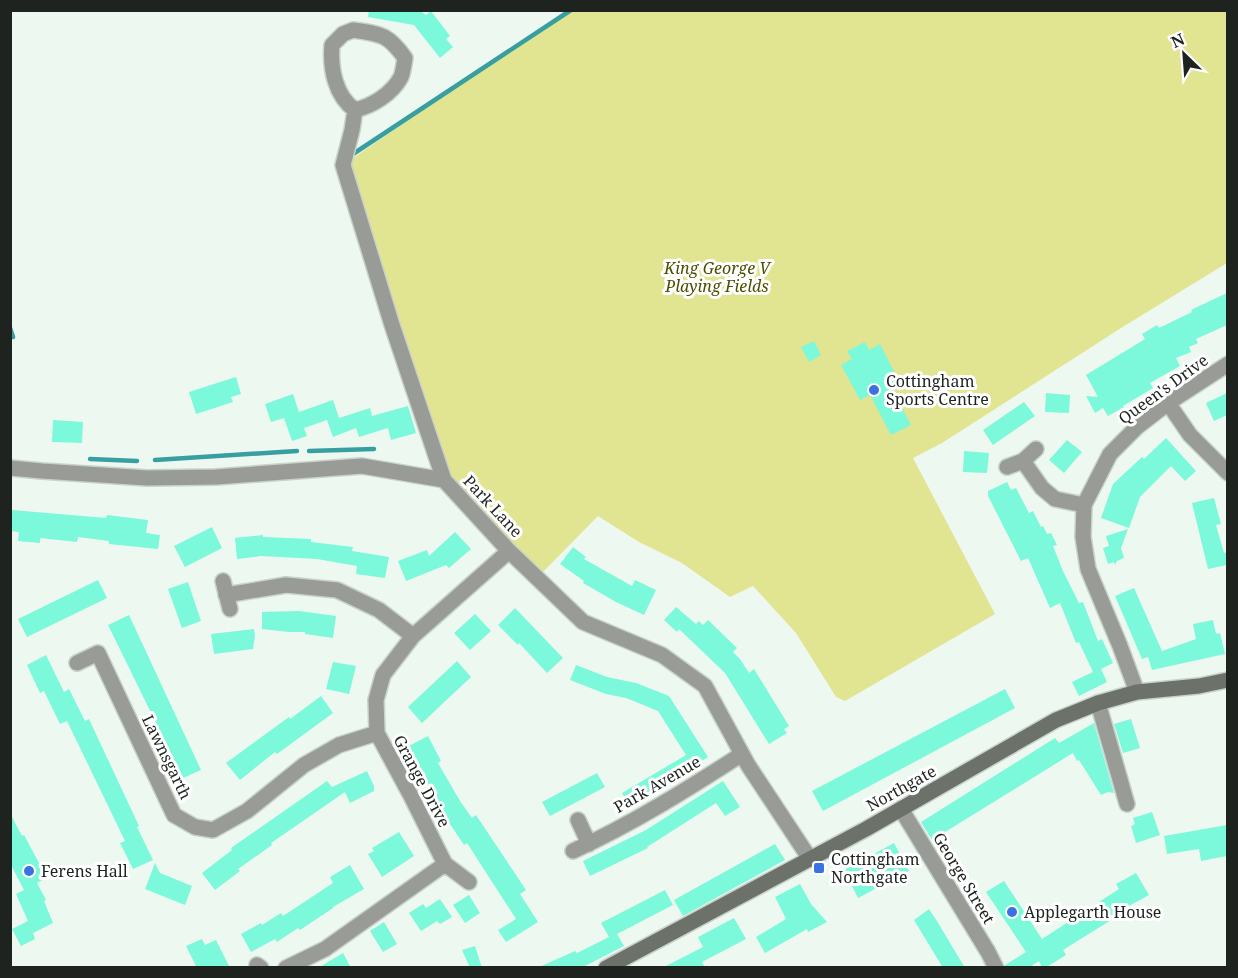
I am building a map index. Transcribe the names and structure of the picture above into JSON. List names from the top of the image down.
{
  "streets": {
    "street": [
      "Queen's Drive",
      "Park Lane",
      "Lawnsgarth",
      "Grange Drive",
      "Park Avenue",
      "Northgate",
      "George Street"
    ]
  },
  "crossings": [
    ["Queen's Drive", "Northgate"],
    ["Park Lane", "Grange Drive"],
    ["Park Lane", "Park Avenue"],
    ["Park Lane", "Northgate"],
    ["Lawnsgarth", "Grange Drive"],
    ["Northgate", "George Street"]
  ],
  "parks": ["King George V Playing Fields"],
  "places": {
    "other": ["Cottingham Sports Centre", "Ferens Hall", "Applegarth House"],
    "transit": ["Cottingham Northgate"]
  },
  "north": "top left"
}
